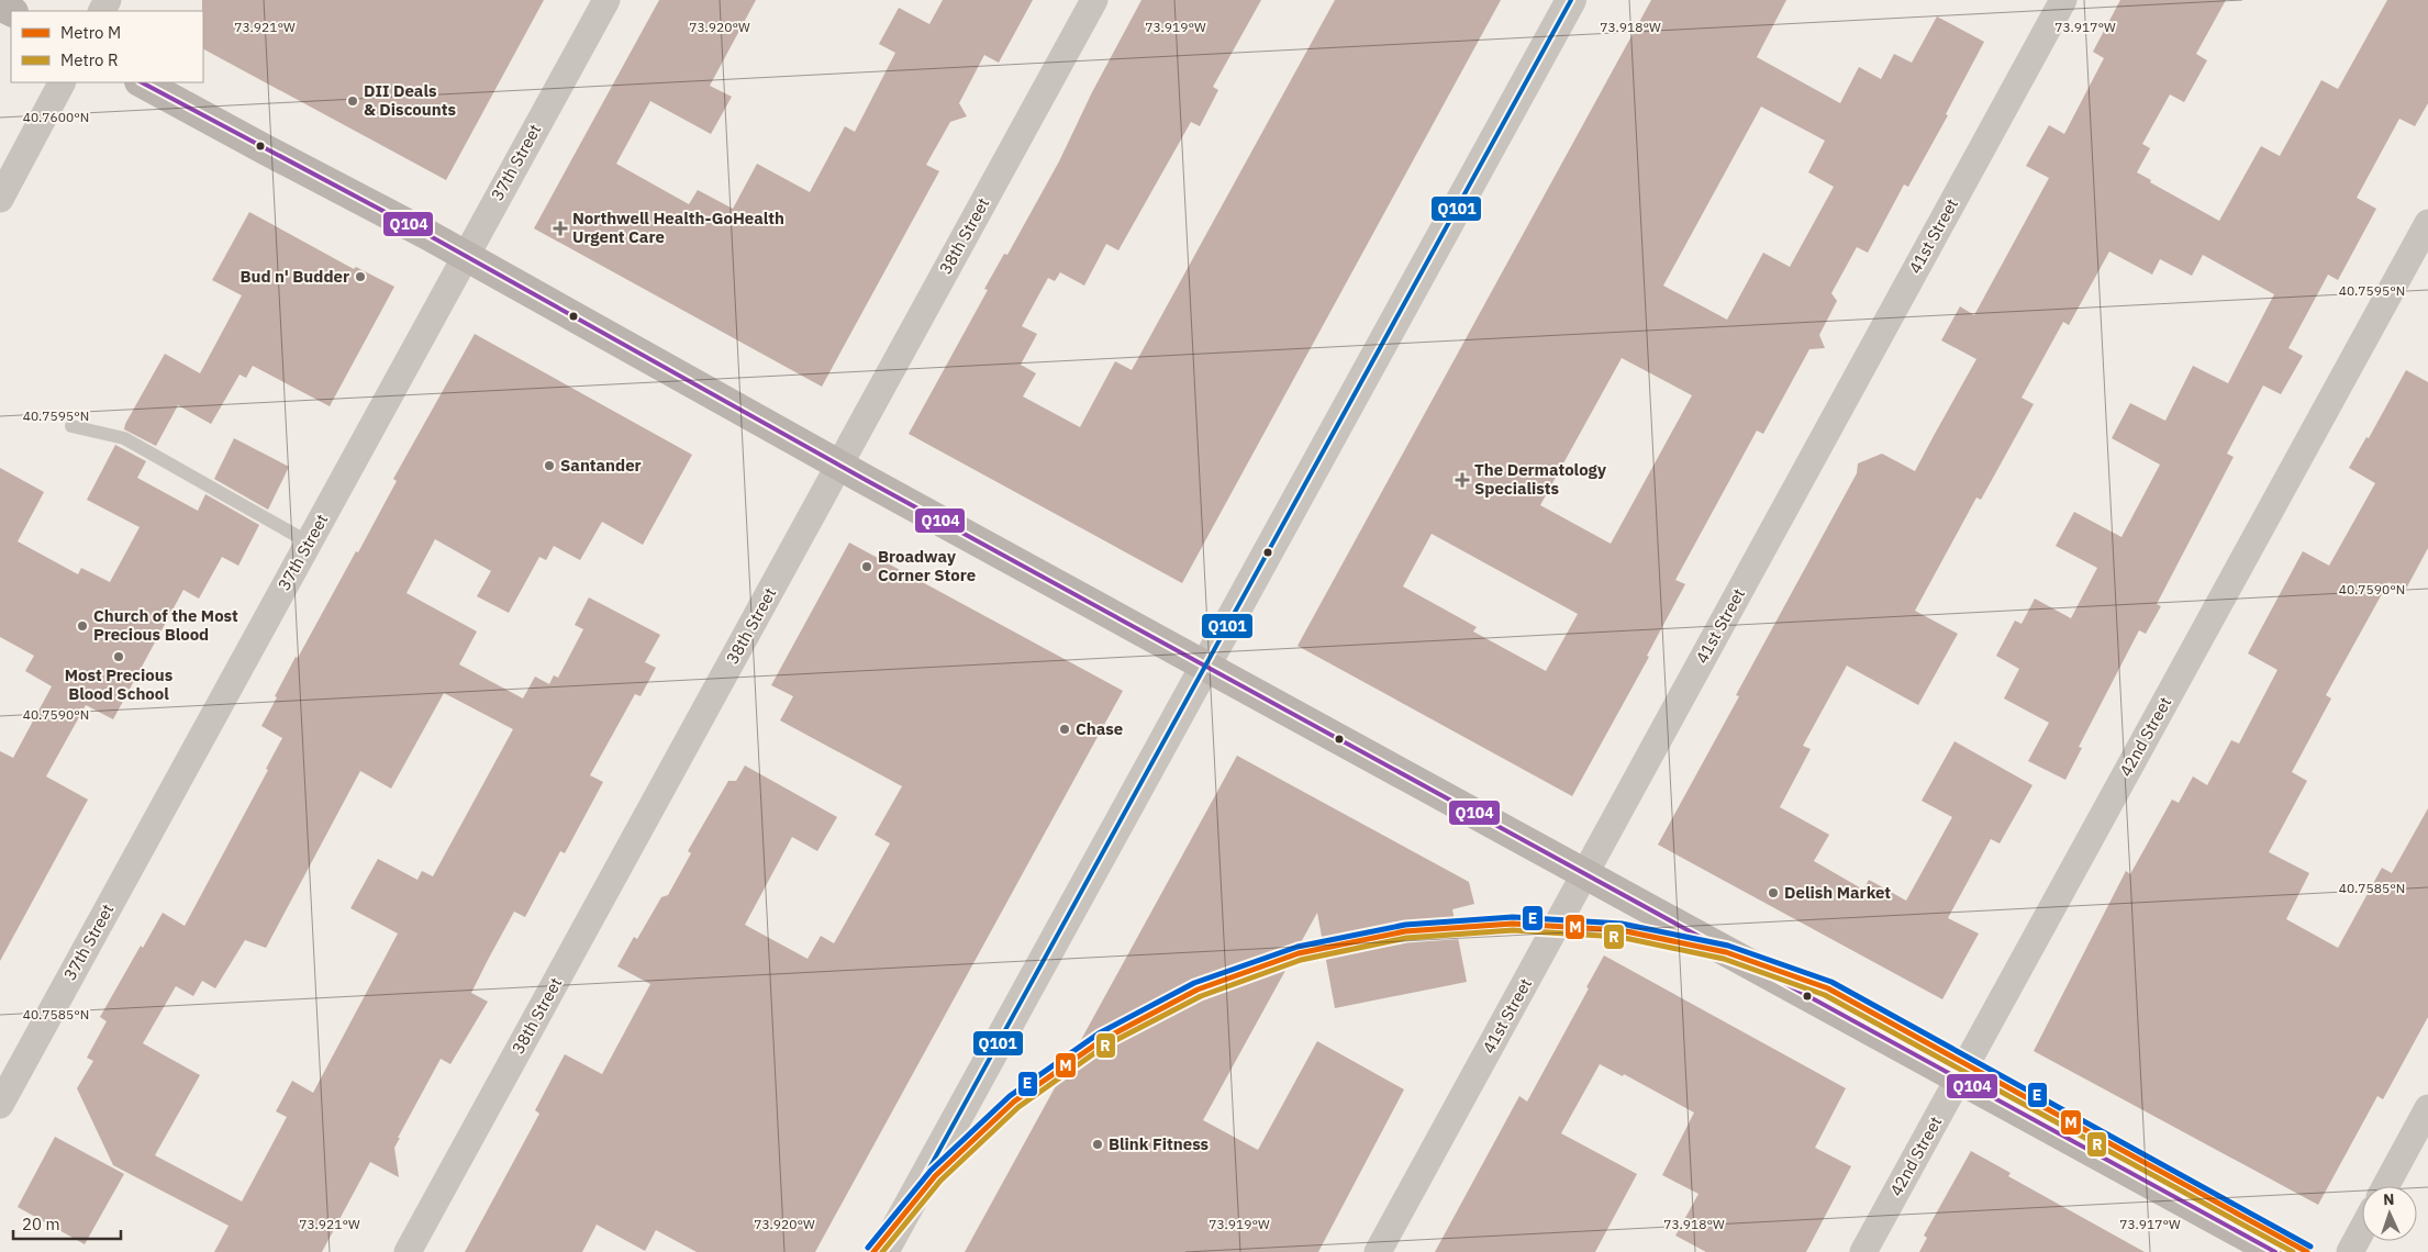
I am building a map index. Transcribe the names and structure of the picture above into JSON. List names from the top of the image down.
{
  "streets": {
    "street": [
      "37th Street",
      "38th Street",
      "41st Street",
      "42nd Street"
    ]
  },
  "places": {
    "other": [
      "DII Deals & Discounts",
      "Bud n' Budder",
      "Santander",
      "Broadway Corner Store",
      "Church of the Most Precious Blood",
      "Most Precious Blood School",
      "Chase",
      "Delish Market",
      "Blink Fitness"
    ],
    "health": ["Northwell Health-GoHealth Urgent Care", "The Dermatology Specialists"]
  },
  "lines": [
    "transit line Q101",
    "transit line Q104",
    "transit line E",
    "metro line M",
    "metro line R"
  ],
  "legend": ["Metro M", "Metro R"],
  "scale_bar": "20 m",
  "north": "top",
  "coordinates": [
    "73.921°W",
    "73.920°W",
    "73.919°W",
    "73.918°W",
    "73.917°W",
    "40.7600°N",
    "40.7595°N",
    "40.7590°N",
    "40.7585°N"
  ]
}
